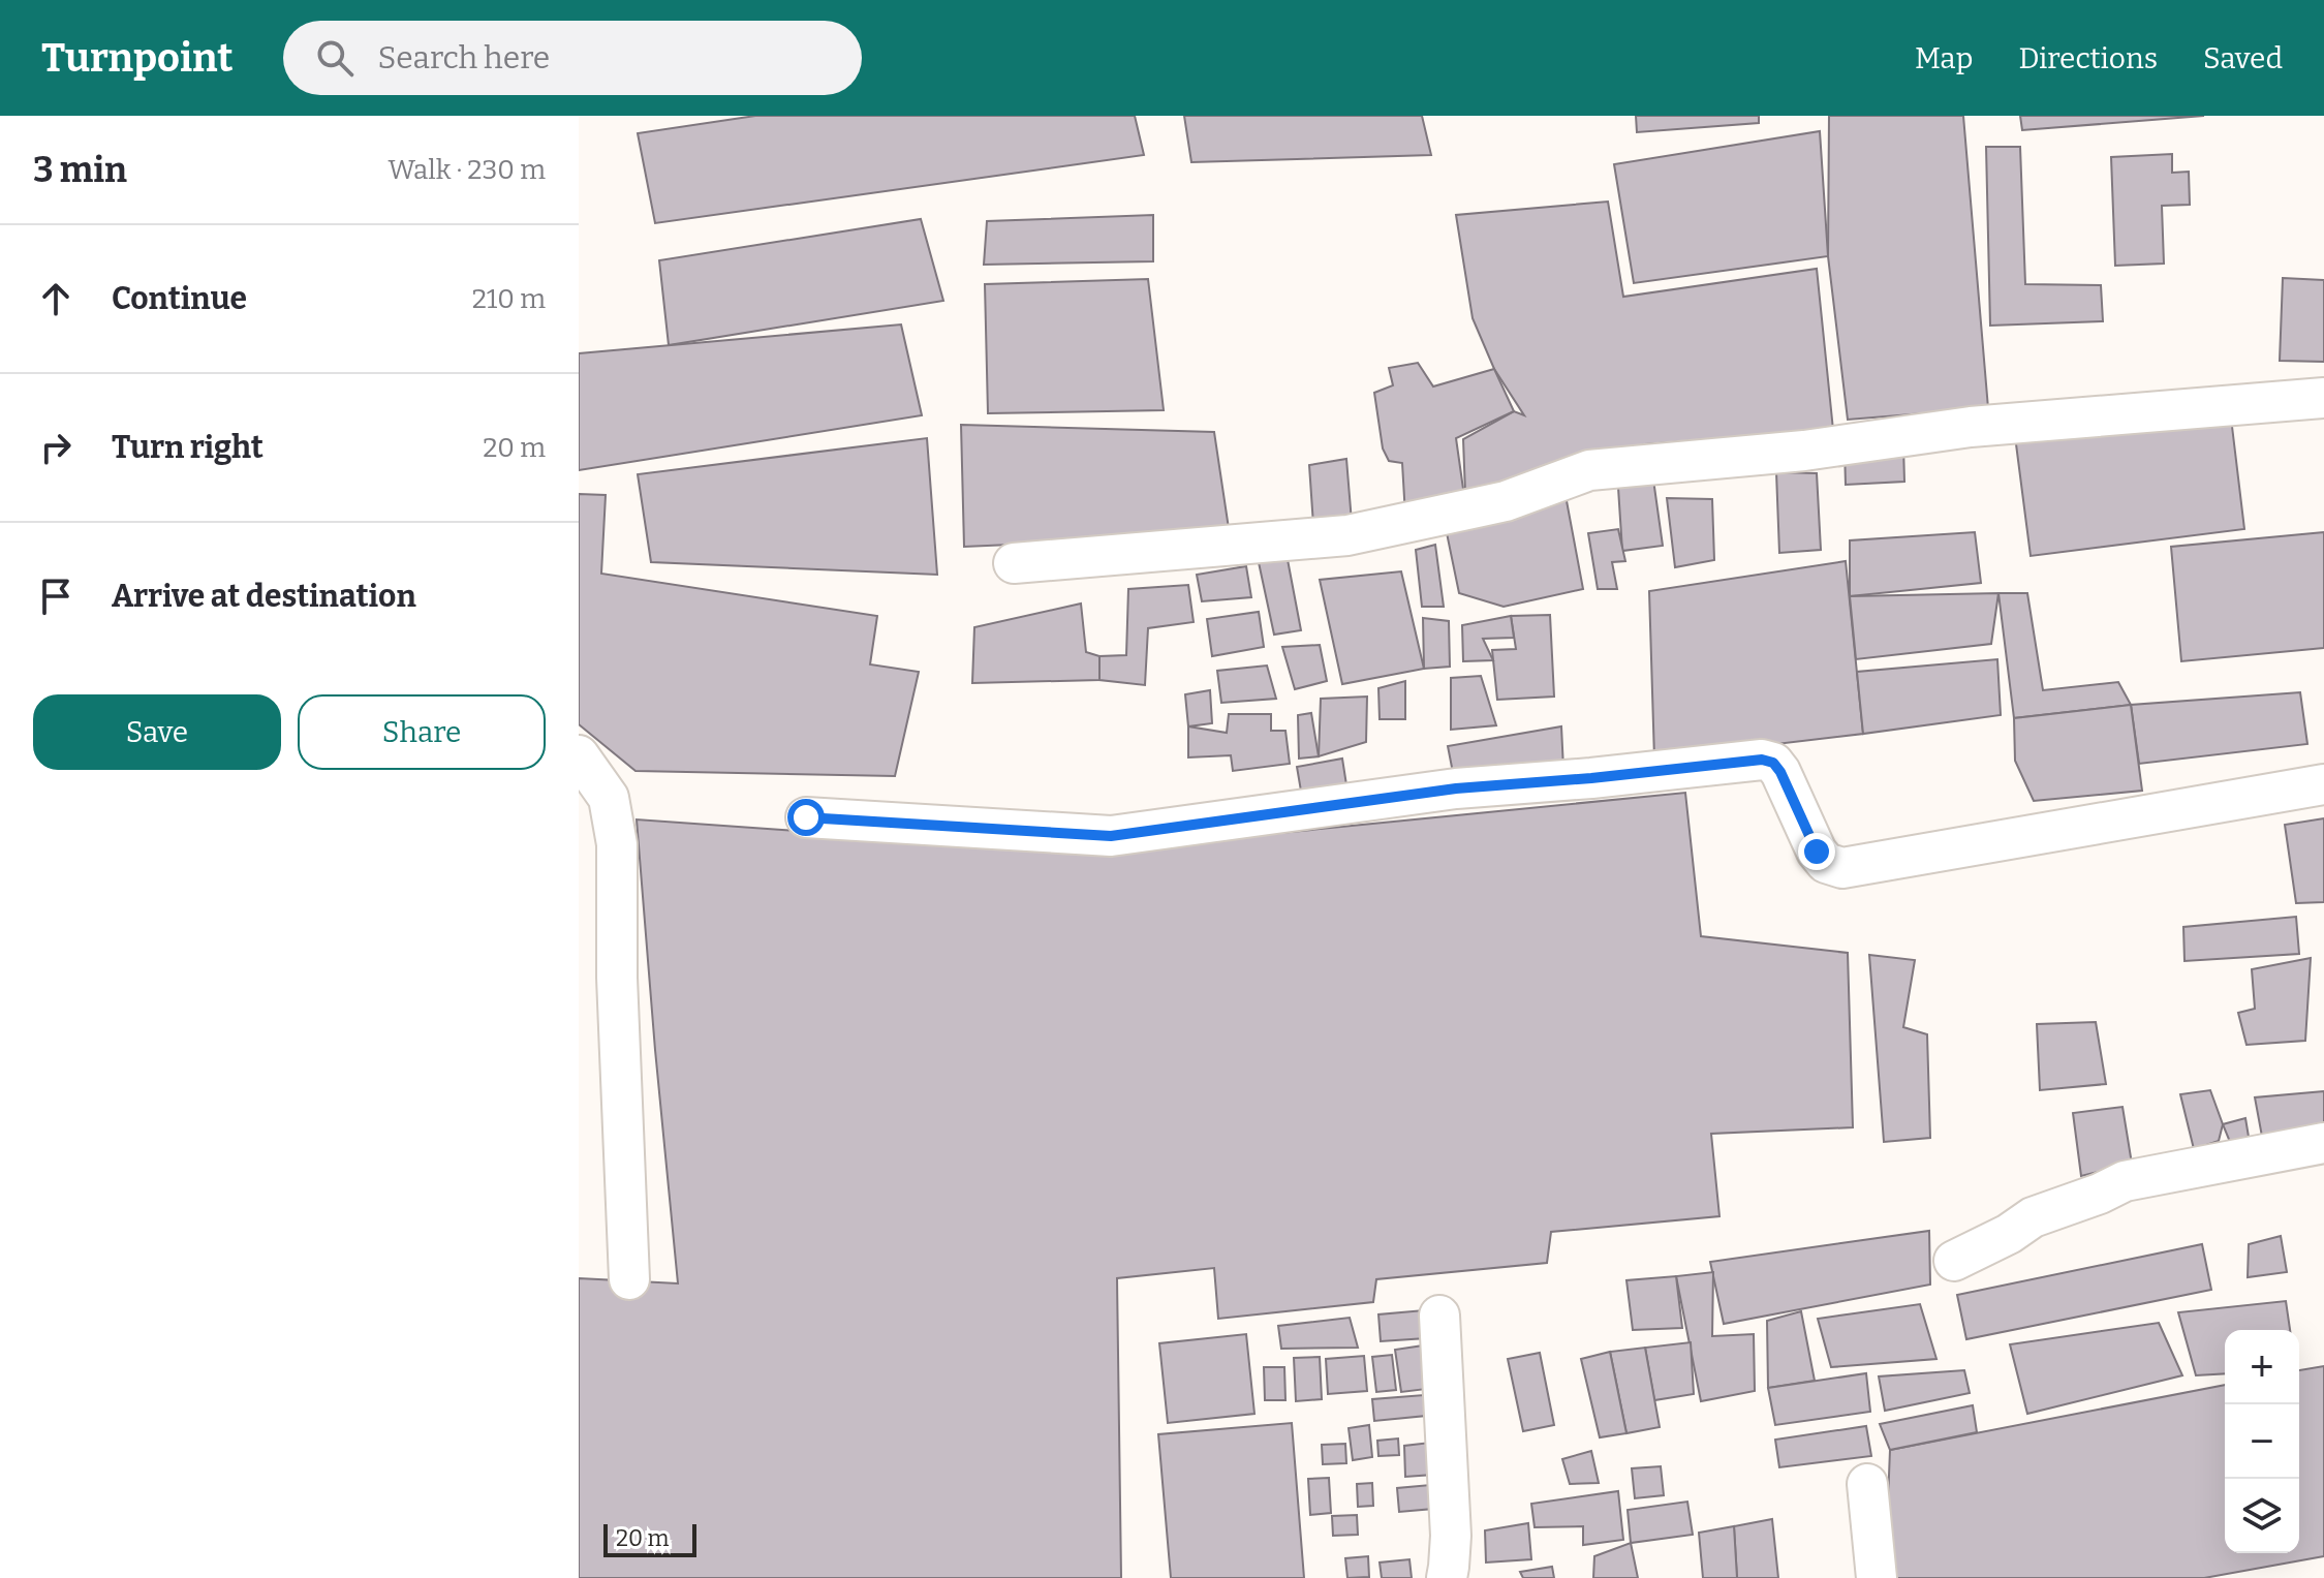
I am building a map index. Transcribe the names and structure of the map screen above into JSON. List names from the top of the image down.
{
  "scale_bar": "20 m",
  "page": {
    "header": "Turnpoint",
    "search": "Search here",
    "nav": ["Map", "Directions", "Saved"],
    "heading": ["3 min", "Walk · 230 m"],
    "list": [
      ["Continue", "210 m"],
      ["Turn right", "20 m"],
      "Arrive at destination"
    ],
    "buttons": ["Save", "Share"],
    "map_buttons": ["+", "−"],
    "scale": "20 m"
  }
}
